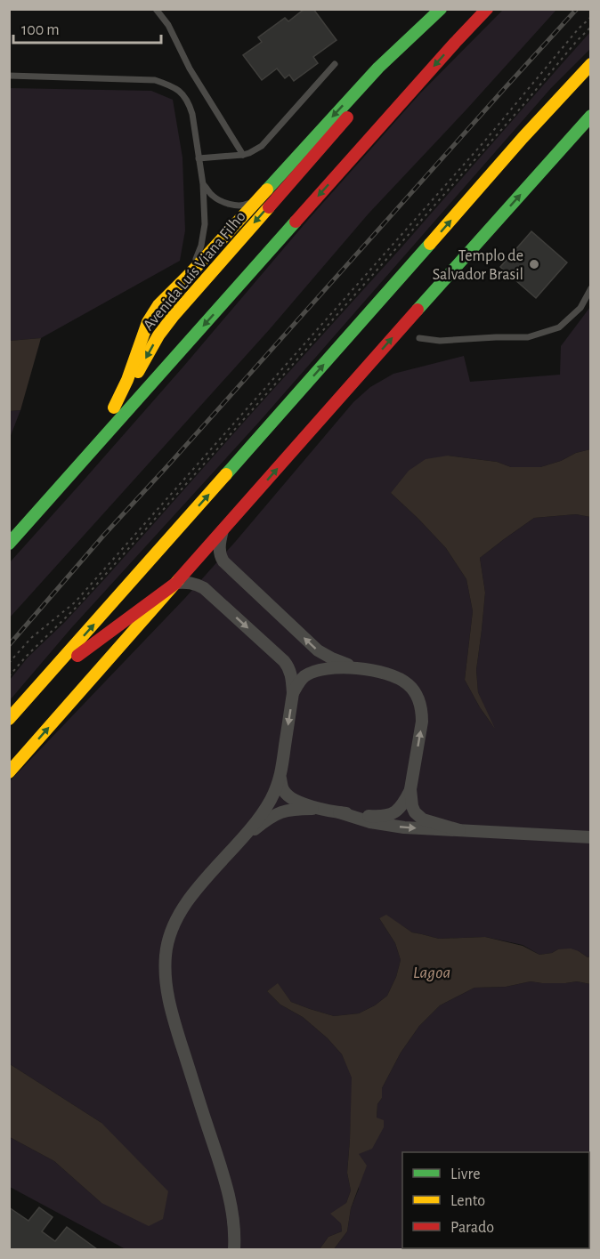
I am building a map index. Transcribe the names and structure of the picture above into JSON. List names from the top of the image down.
{
  "streets": {
    "main road": ["Avenida Luís Viana Filho"]
  },
  "water": ["Lagoa"],
  "places": ["Templo de Salvador Brasil"],
  "legend": ["Livre", "Lento", "Parado"],
  "scale_bar": "100 m"
}
